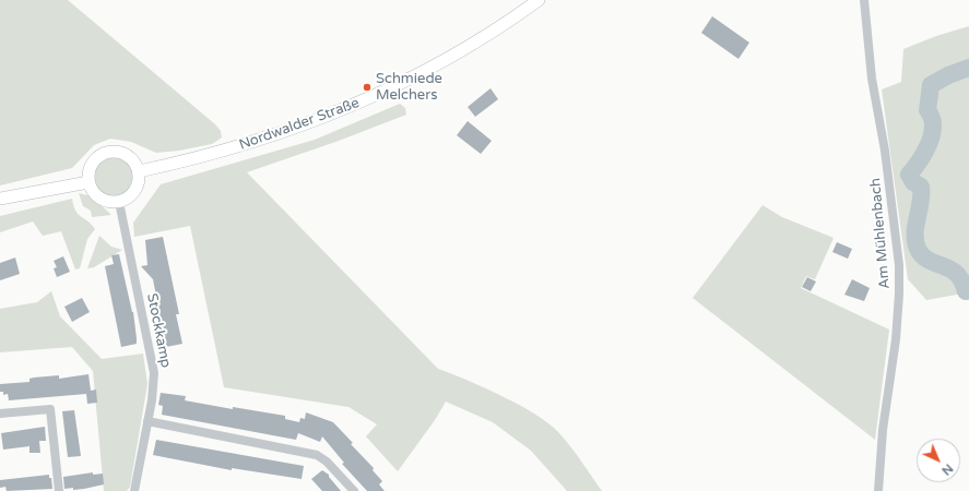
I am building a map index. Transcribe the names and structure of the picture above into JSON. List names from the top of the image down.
{
  "streets": {
    "main road": ["Nordwalder Straße"],
    "street": ["Am Mühlenbach", "Stockkamp"]
  },
  "crossings": [
    ["Nordwalder Straße", "Stockkamp"]
  ],
  "places": ["Schmiede Melchers"],
  "north": "bottom right"
}
